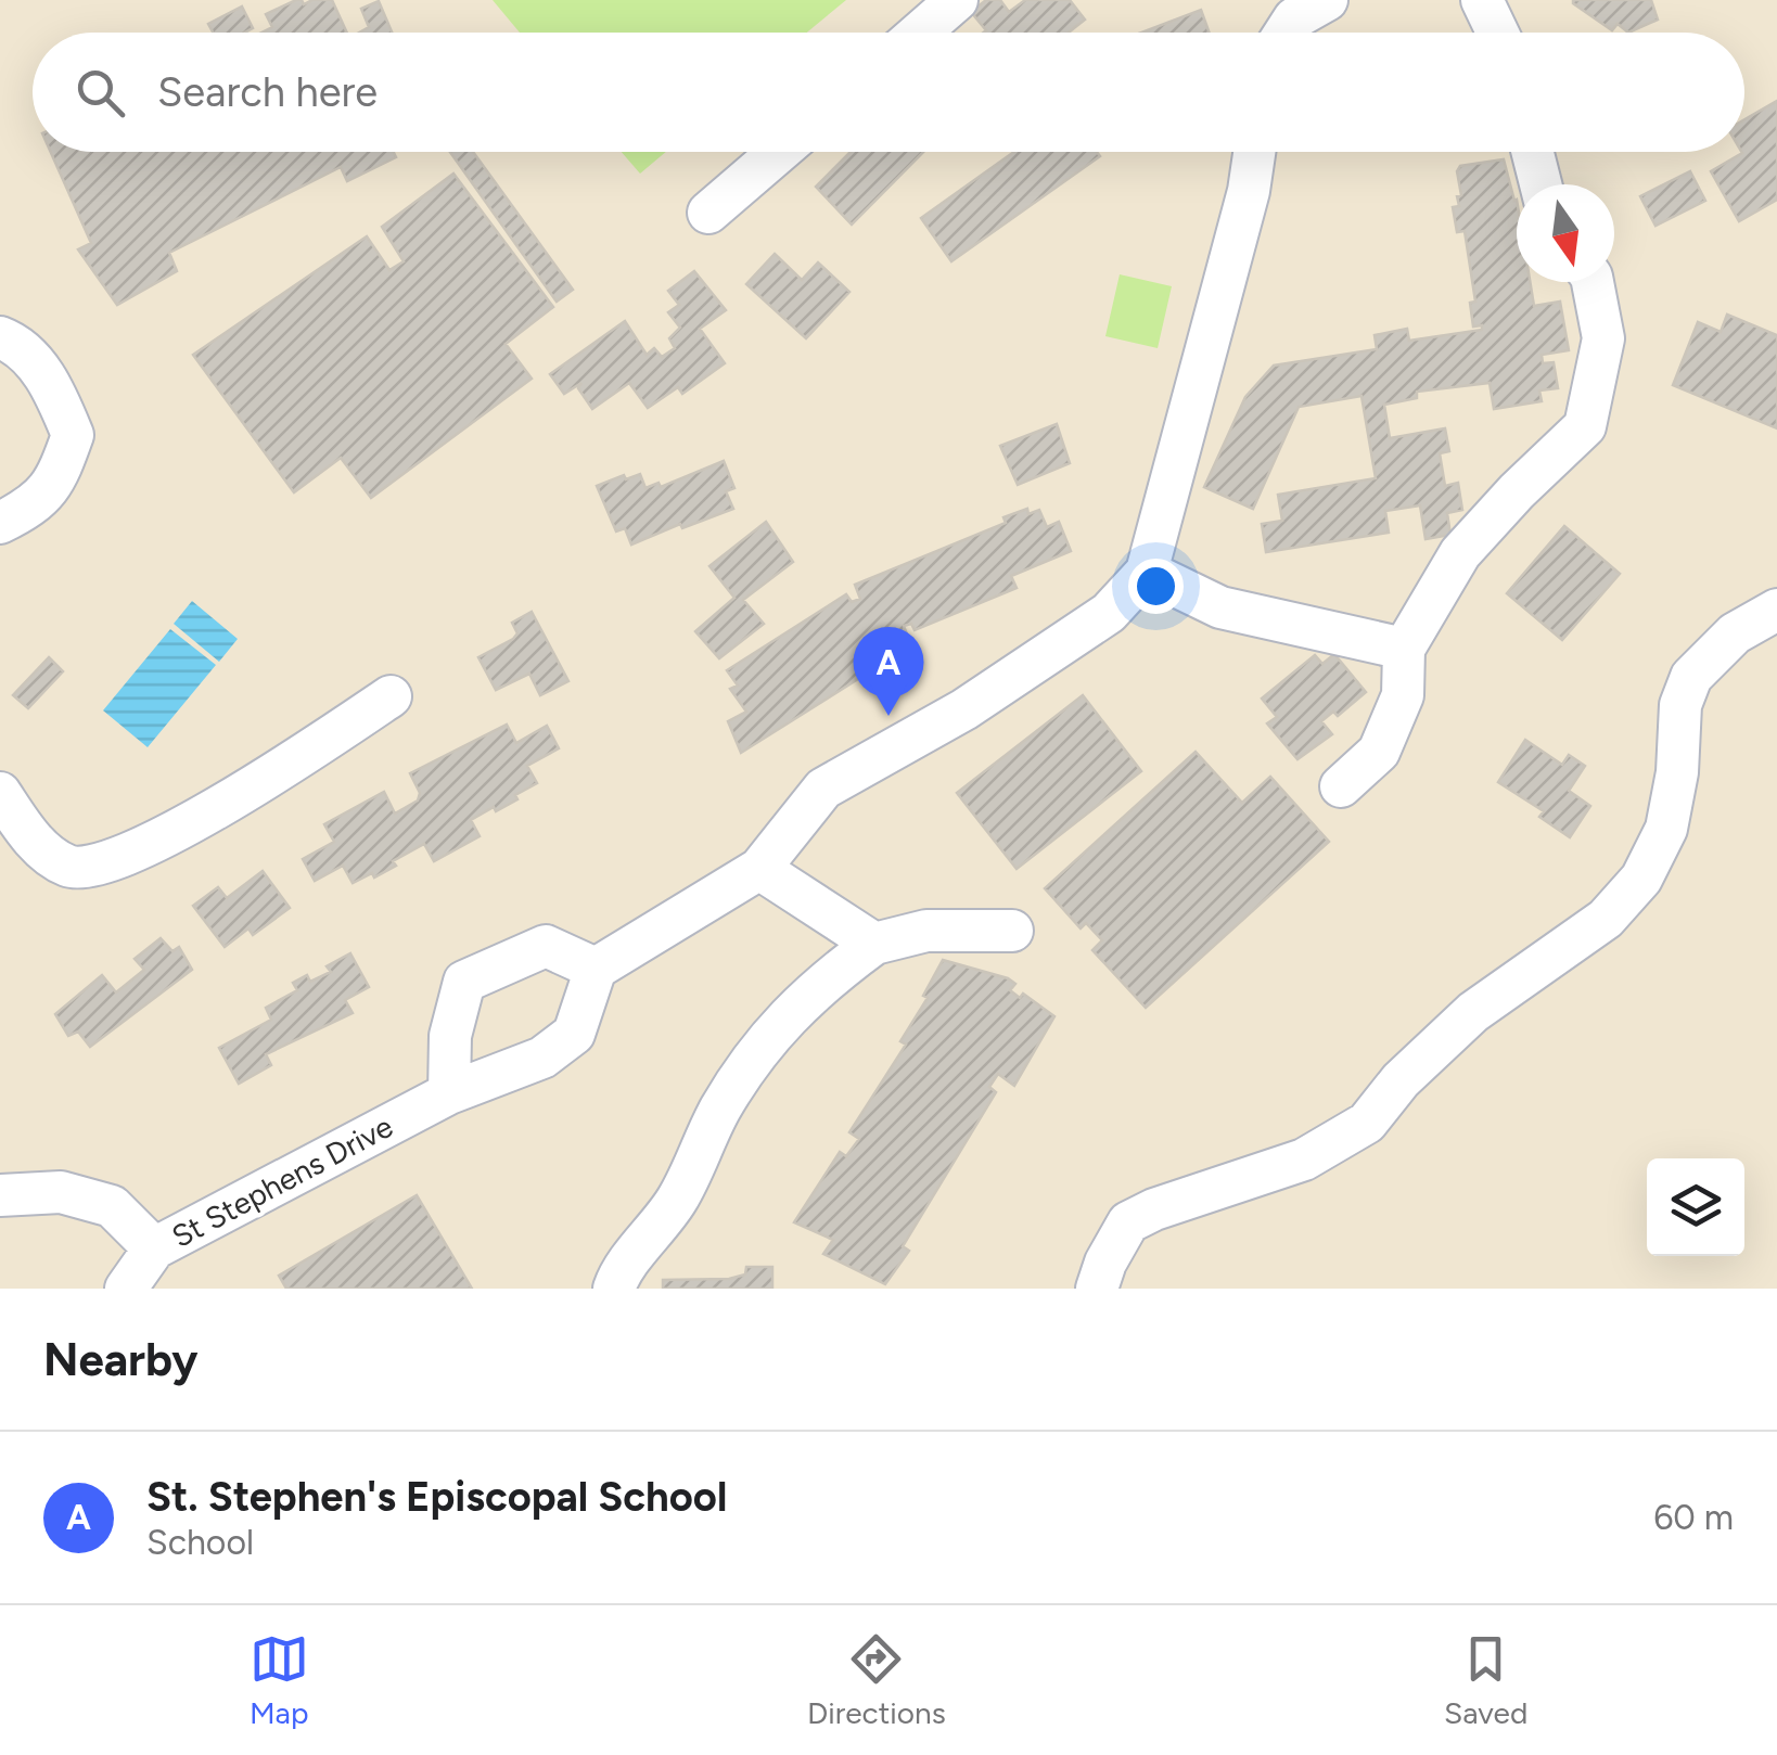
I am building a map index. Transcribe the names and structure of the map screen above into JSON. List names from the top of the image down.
{
  "streets": {
    "street": ["St Stephens Drive"]
  },
  "north": "bottom",
  "page": {
    "search": "Search here",
    "pins": "A",
    "heading": "Nearby",
    "list": [
      {
        "mark": "A",
        "name": "St. Stephen's Episcopal School",
        "note": "School",
        "value": "60 m"
      }
    ],
    "nav": ["Map", "Directions", "Saved"]
  }
}
